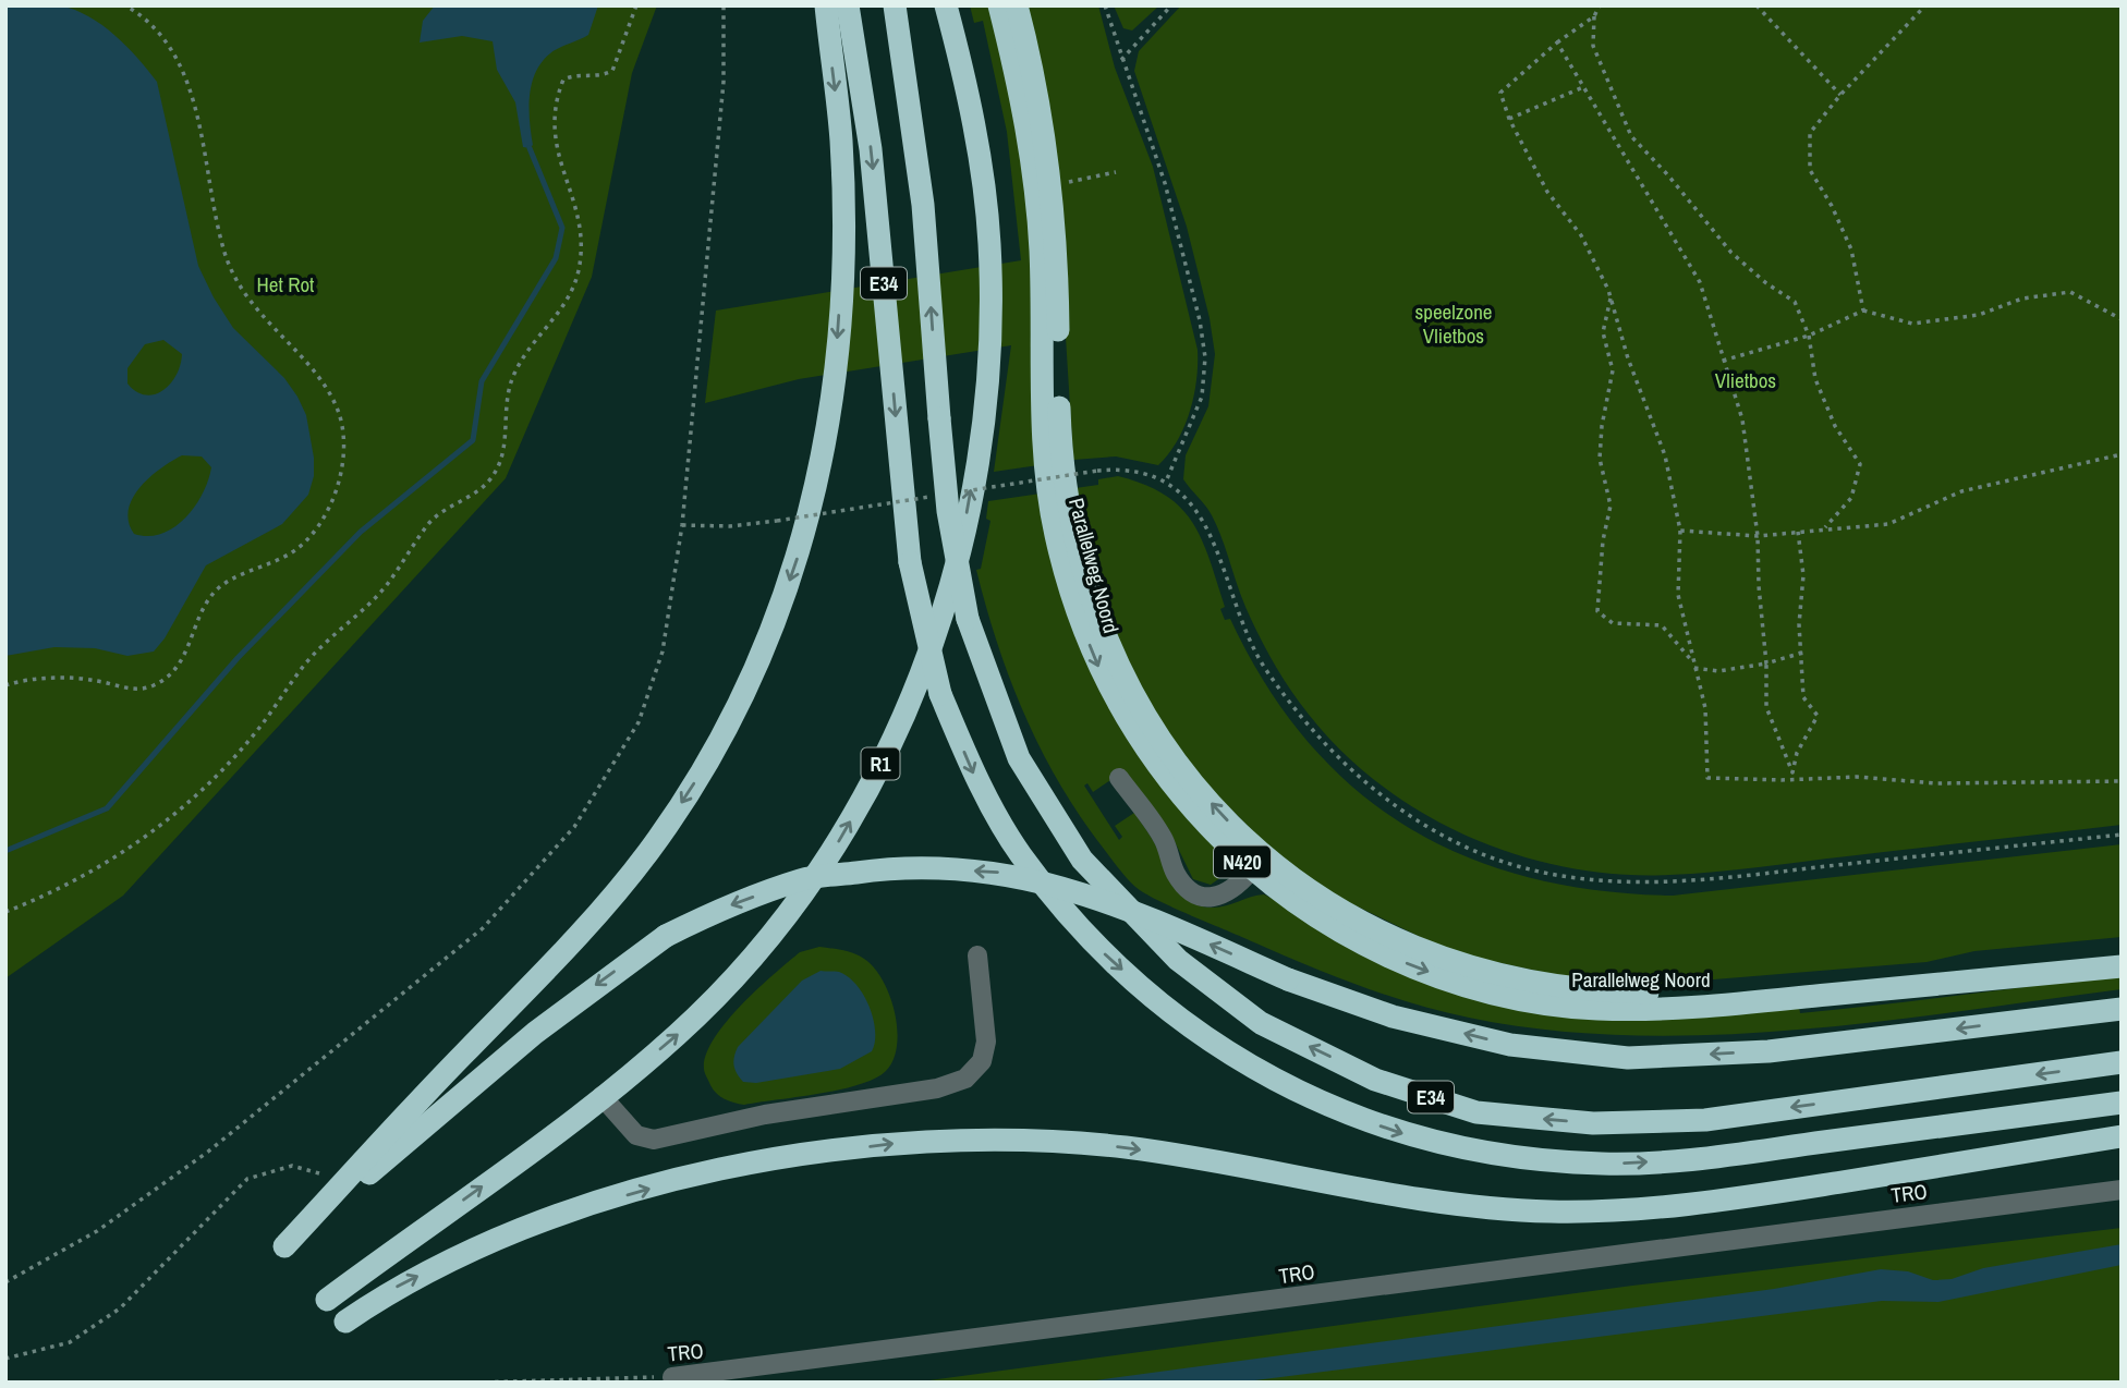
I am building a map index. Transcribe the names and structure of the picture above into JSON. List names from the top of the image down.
{
  "streets": {
    "highway": [
      "E34",
      "Parallelweg Noord",
      "R1",
      "N420"
    ],
    "lane": ["TRO"]
  },
  "parks": ["Het Rot", "speelzone Vlietbos", "Vlietbos"]
}
